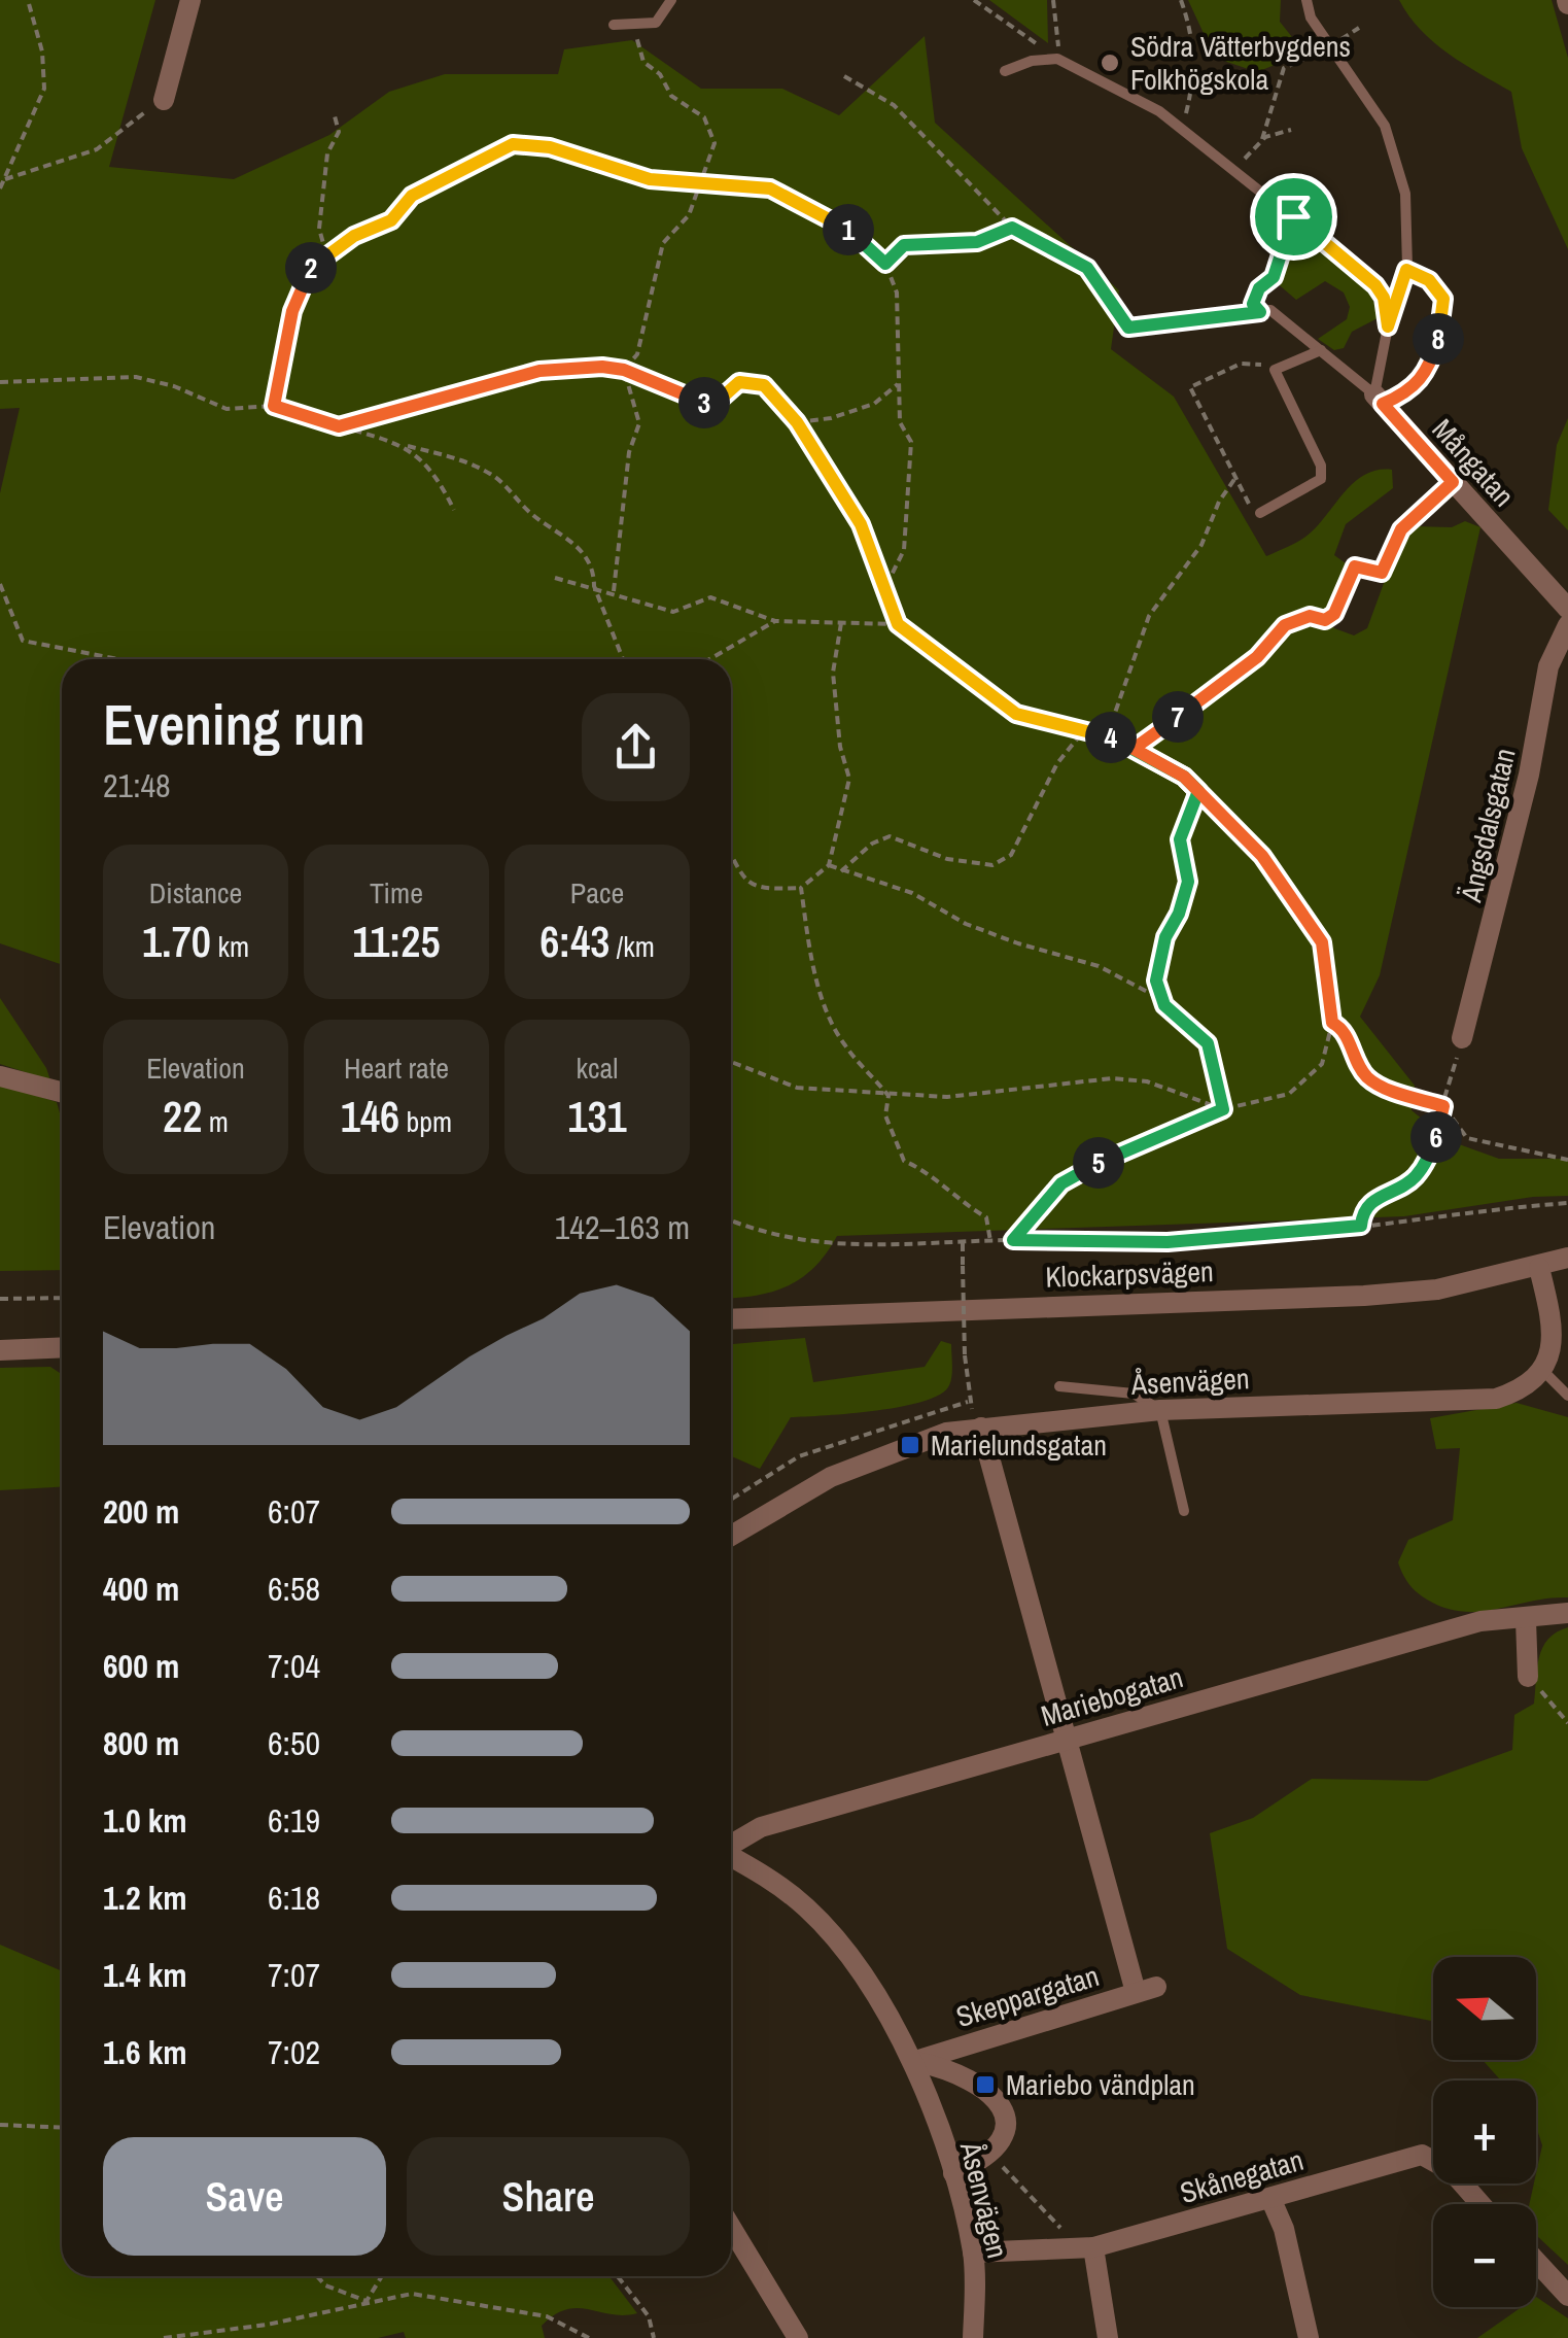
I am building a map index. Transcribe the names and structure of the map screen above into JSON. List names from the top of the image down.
{
  "streets": {
    "street": [
      "Mångatan",
      "Ängsdalsgatan",
      "Klockarpsvägen",
      "Åsenvägen",
      "Mariebogatan",
      "Skeppargatan",
      "Skånegatan"
    ]
  },
  "crossings": [
    ["Åsenvägen", "Skeppargatan"],
    ["Åsenvägen", "Skånegatan"],
    ["Mariebogatan", "Skeppargatan"]
  ],
  "places": {
    "other": ["Södra Vätterbygdens Folkhögskola"],
    "transit": ["Marielundsgatan", "Mariebo vändplan"]
  },
  "north": "left",
  "page": {
    "pins": [
      "1",
      "2",
      "8",
      "3",
      "7",
      "4",
      "6",
      "5"
    ],
    "heading": ["Evening run", "21:48"],
    "stats": [
      ["Distance", "1.70 km"],
      ["Time", "11:25"],
      ["Pace", "6:43 /km"],
      ["Elevation", "22 m"],
      ["Heart rate", "146 bpm"],
      ["kcal", "131"]
    ],
    "chart": ["Elevation", "142–163 m"],
    "list": [
      {
        "name": "200 m",
        "note": "6:07"
      },
      {
        "name": "400 m",
        "note": "6:58"
      },
      {
        "name": "600 m",
        "note": "7:04"
      },
      {
        "name": "800 m",
        "note": "6:50"
      },
      {
        "name": "1.0 km",
        "note": "6:19"
      },
      {
        "name": "1.2 km",
        "note": "6:18"
      },
      {
        "name": "1.4 km",
        "note": "7:07"
      },
      {
        "name": "1.6 km",
        "note": "7:02"
      }
    ],
    "map_buttons": ["+", "−"],
    "buttons": ["Save", "Share"]
  }
}
